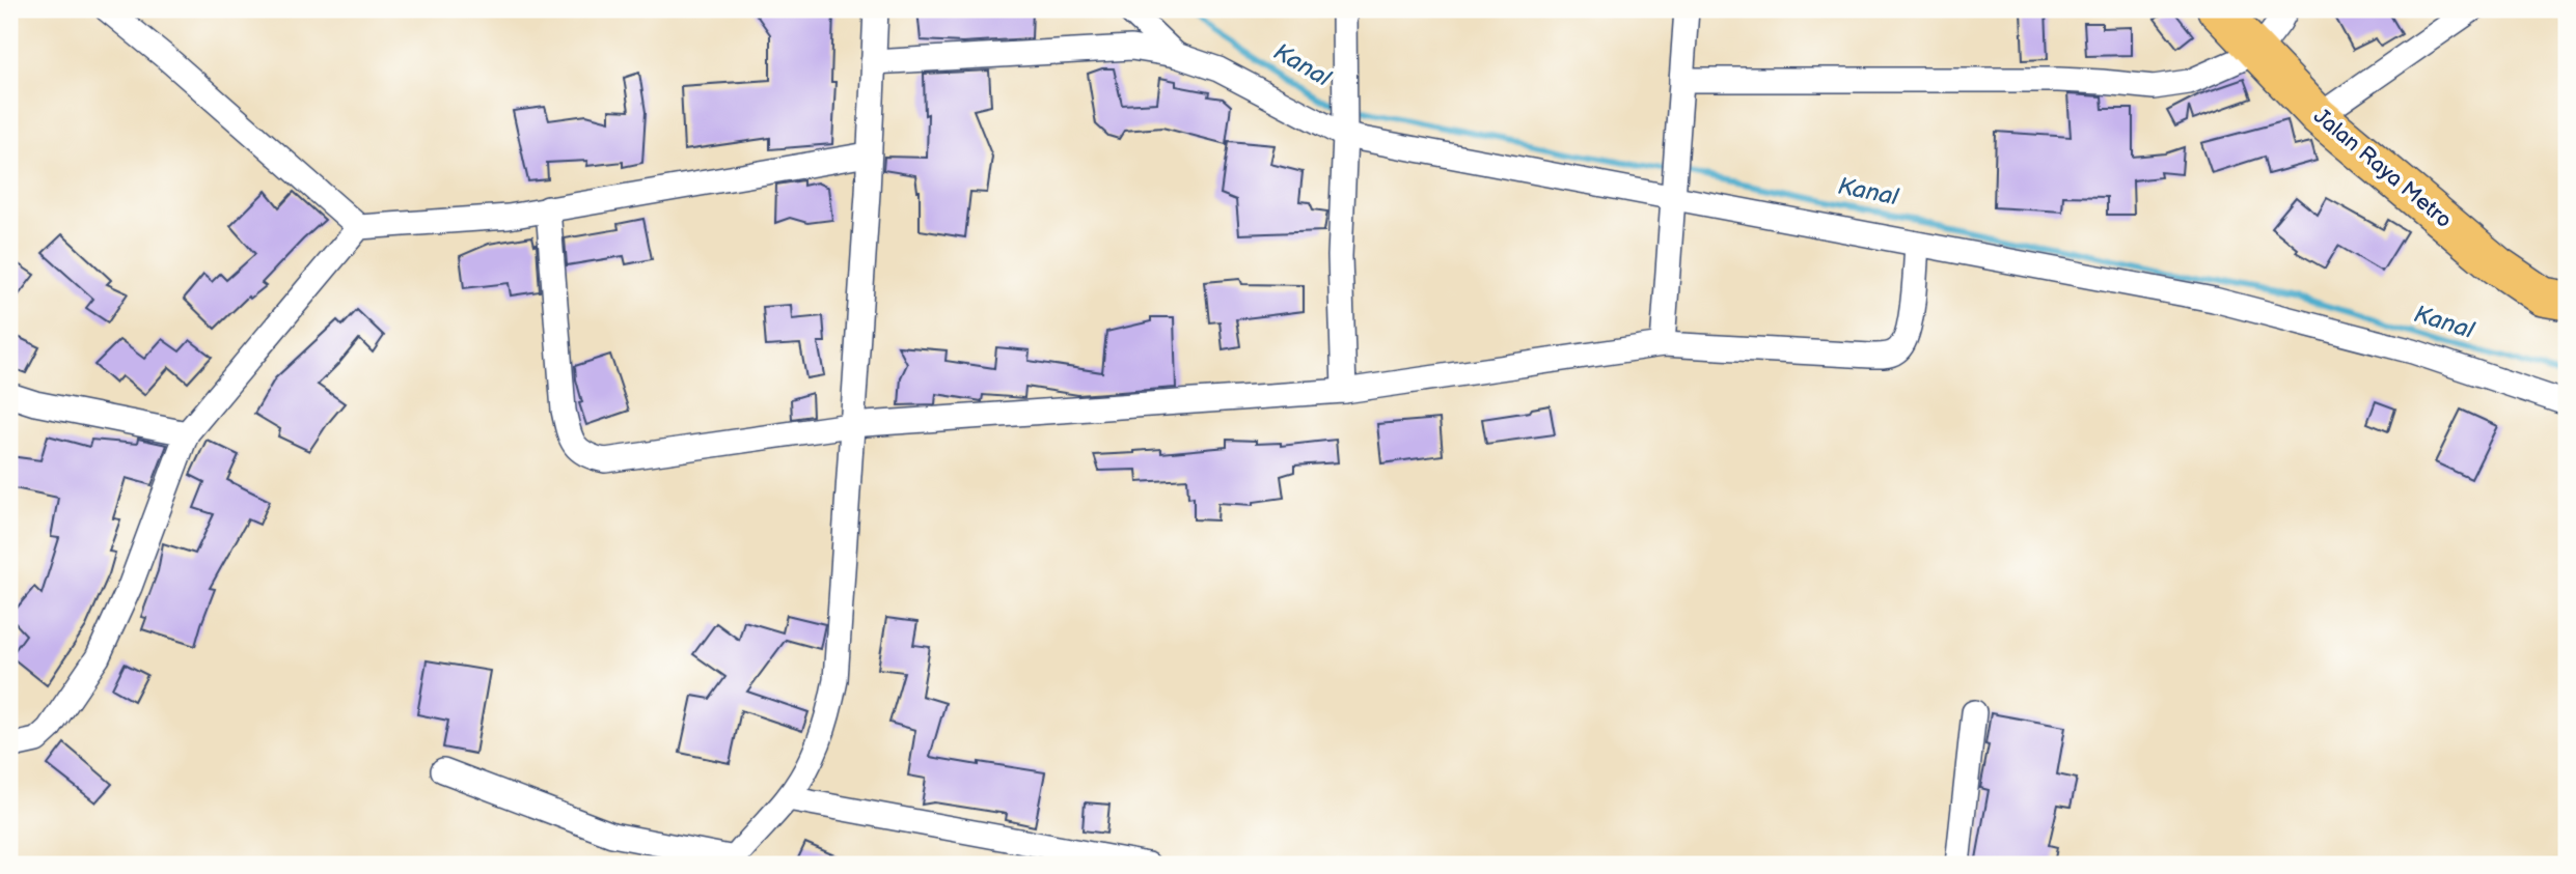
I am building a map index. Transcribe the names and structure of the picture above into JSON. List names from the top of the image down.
{
  "streets": {
    "highway": ["Jalan Raya Metro"]
  },
  "water": ["Kanal"]
}
